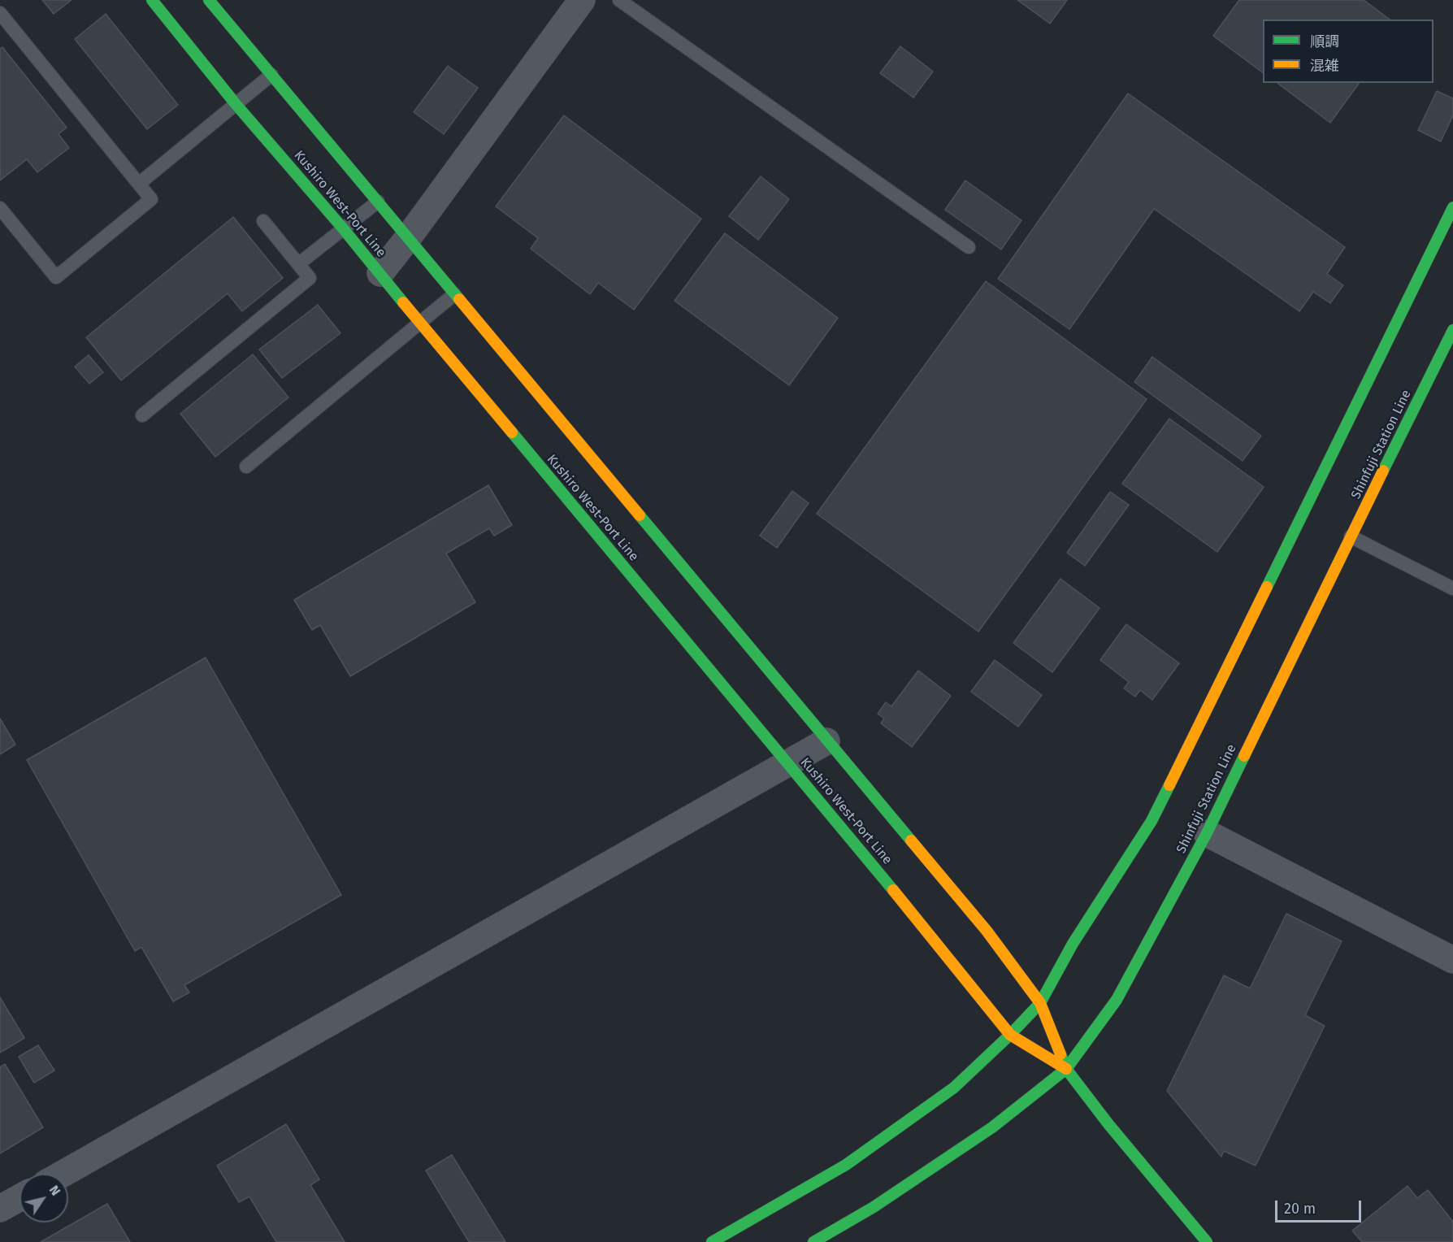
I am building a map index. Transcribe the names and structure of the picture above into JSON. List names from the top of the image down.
{
  "streets": {
    "main road": ["Kushiro West-Port Line", "Shinfuji Station Line"]
  },
  "crossings": [
    ["Kushiro West-Port Line", "Shinfuji Station Line"]
  ],
  "legend": ["順調", "混雑"],
  "scale_bar": "20 m",
  "north": "top right"
}
